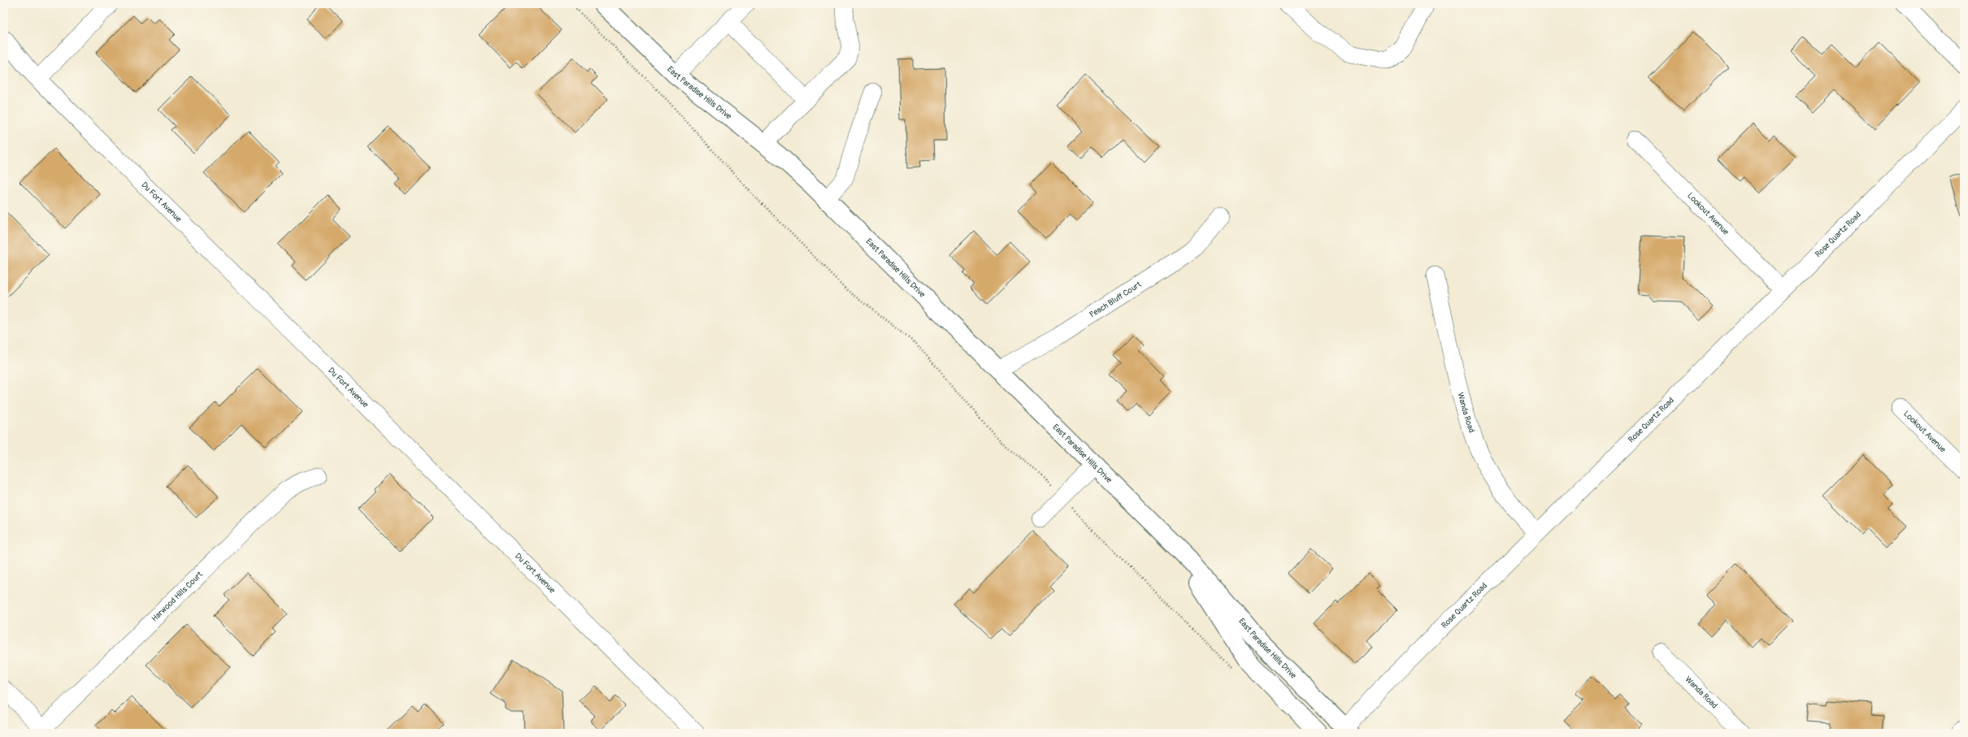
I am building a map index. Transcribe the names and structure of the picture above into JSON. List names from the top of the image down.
{
  "streets": {
    "main road": ["East Paradise Hills Drive"],
    "street": [
      "Du Fort Avenue",
      "Lookout Avenue",
      "Rose Quartz Road",
      "Peach Bluff Court",
      "Wanda Road",
      "Harwood Hills Court"
    ]
  },
  "crossings": [
    ["East Paradise Hills Drive", "Rose Quartz Road"],
    ["East Paradise Hills Drive", "Peach Bluff Court"],
    ["Lookout Avenue", "Rose Quartz Road"],
    ["Rose Quartz Road", "Wanda Road"]
  ]
}
